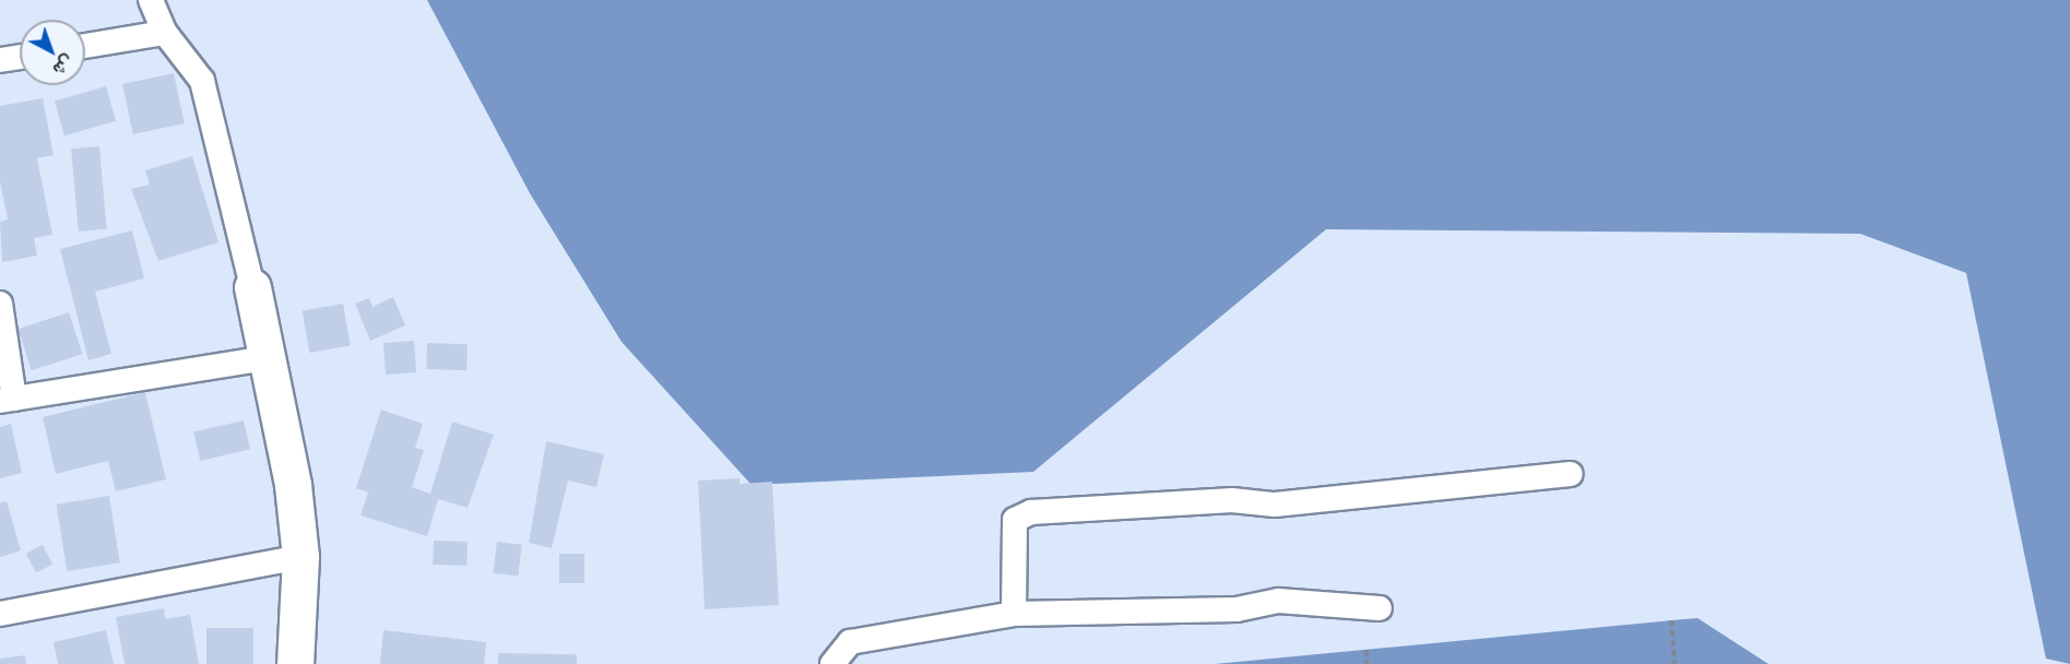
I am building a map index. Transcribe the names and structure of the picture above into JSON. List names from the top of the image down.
{
  "north": "bottom right"
}
